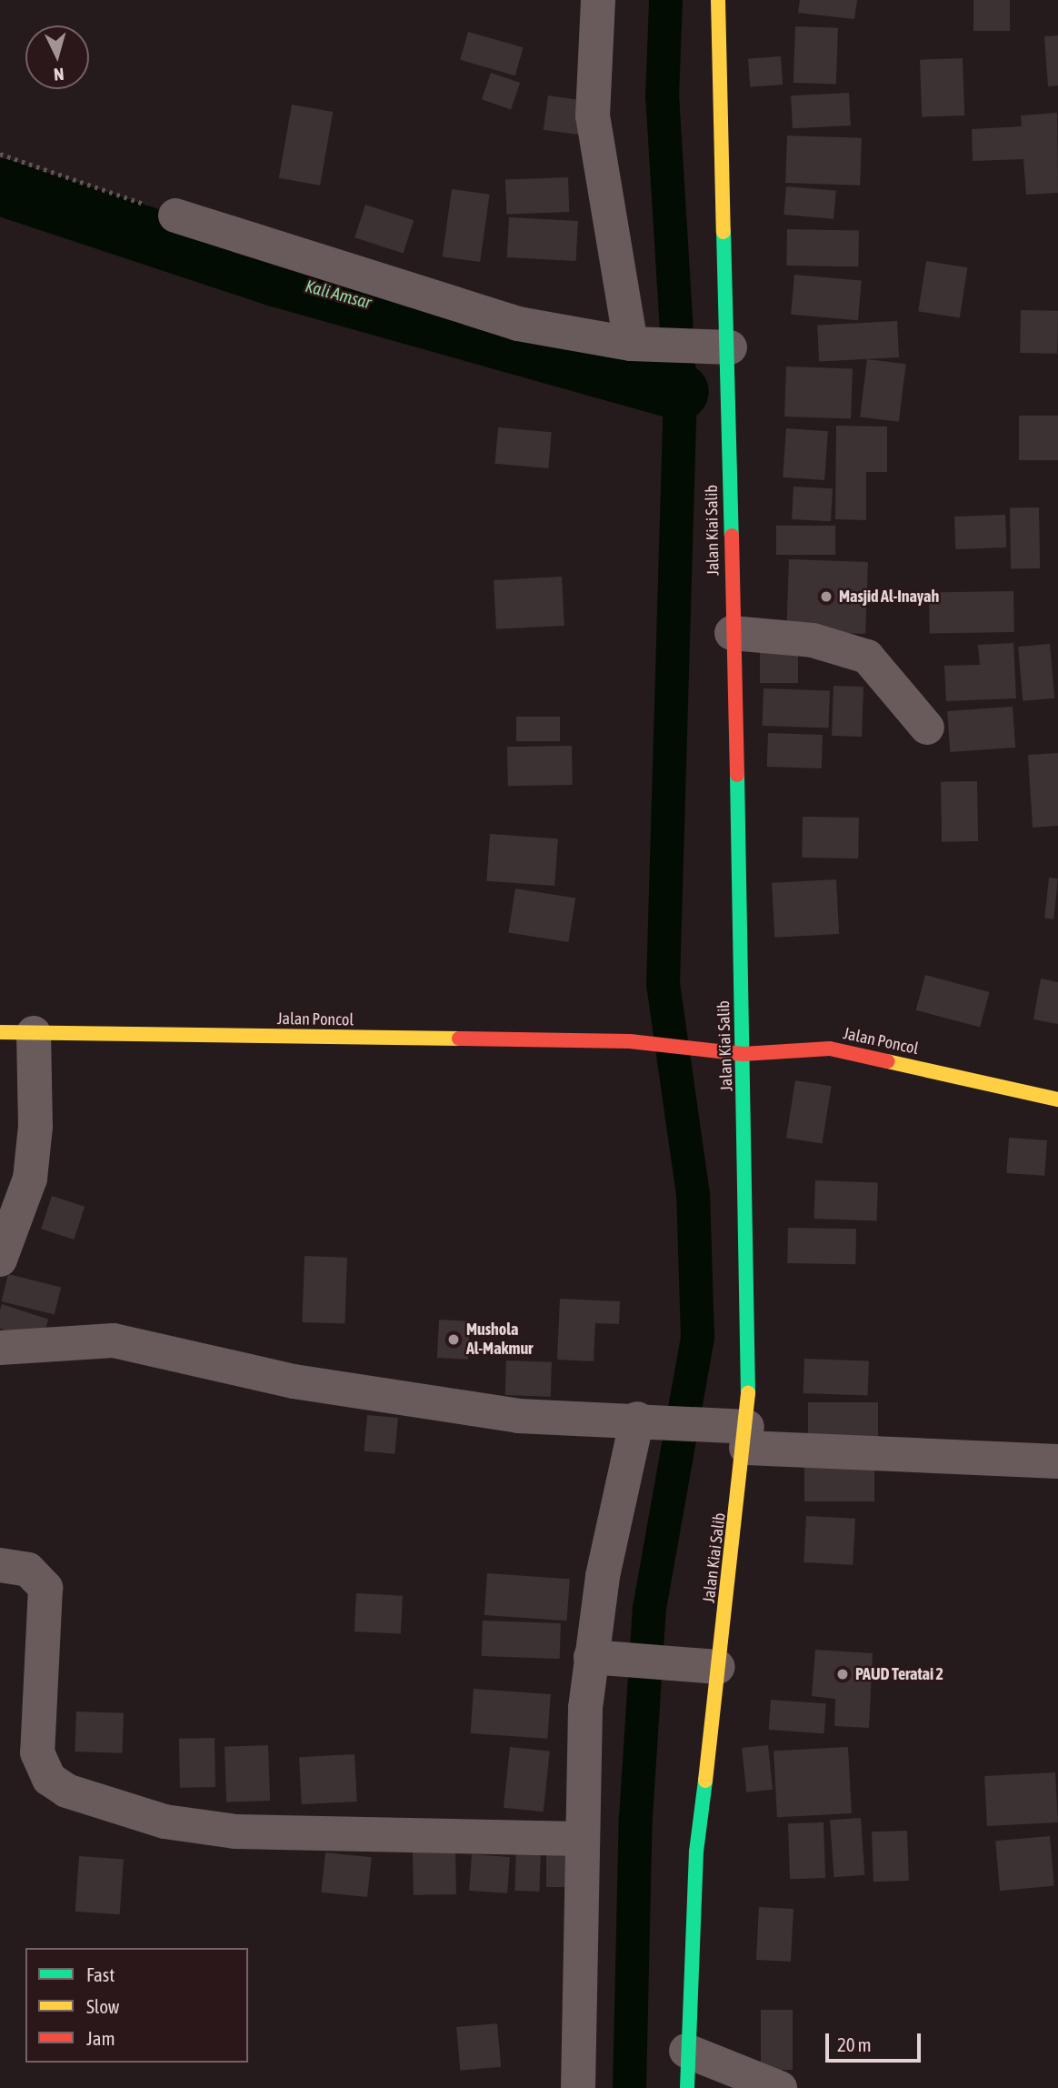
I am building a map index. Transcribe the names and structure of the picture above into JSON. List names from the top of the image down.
{
  "streets": {
    "street": ["Jalan Kiai Salib", "Jalan Poncol"]
  },
  "crossings": [
    ["Jalan Kiai Salib", "Jalan Poncol"]
  ],
  "water": ["Kali Amsar"],
  "places": ["Masjid Al-Inayah", "Mushola Al-Makmur", "PAUD Teratai 2"],
  "legend": ["Fast", "Slow", "Jam"],
  "scale_bar": "20 m",
  "north": "bottom"
}
